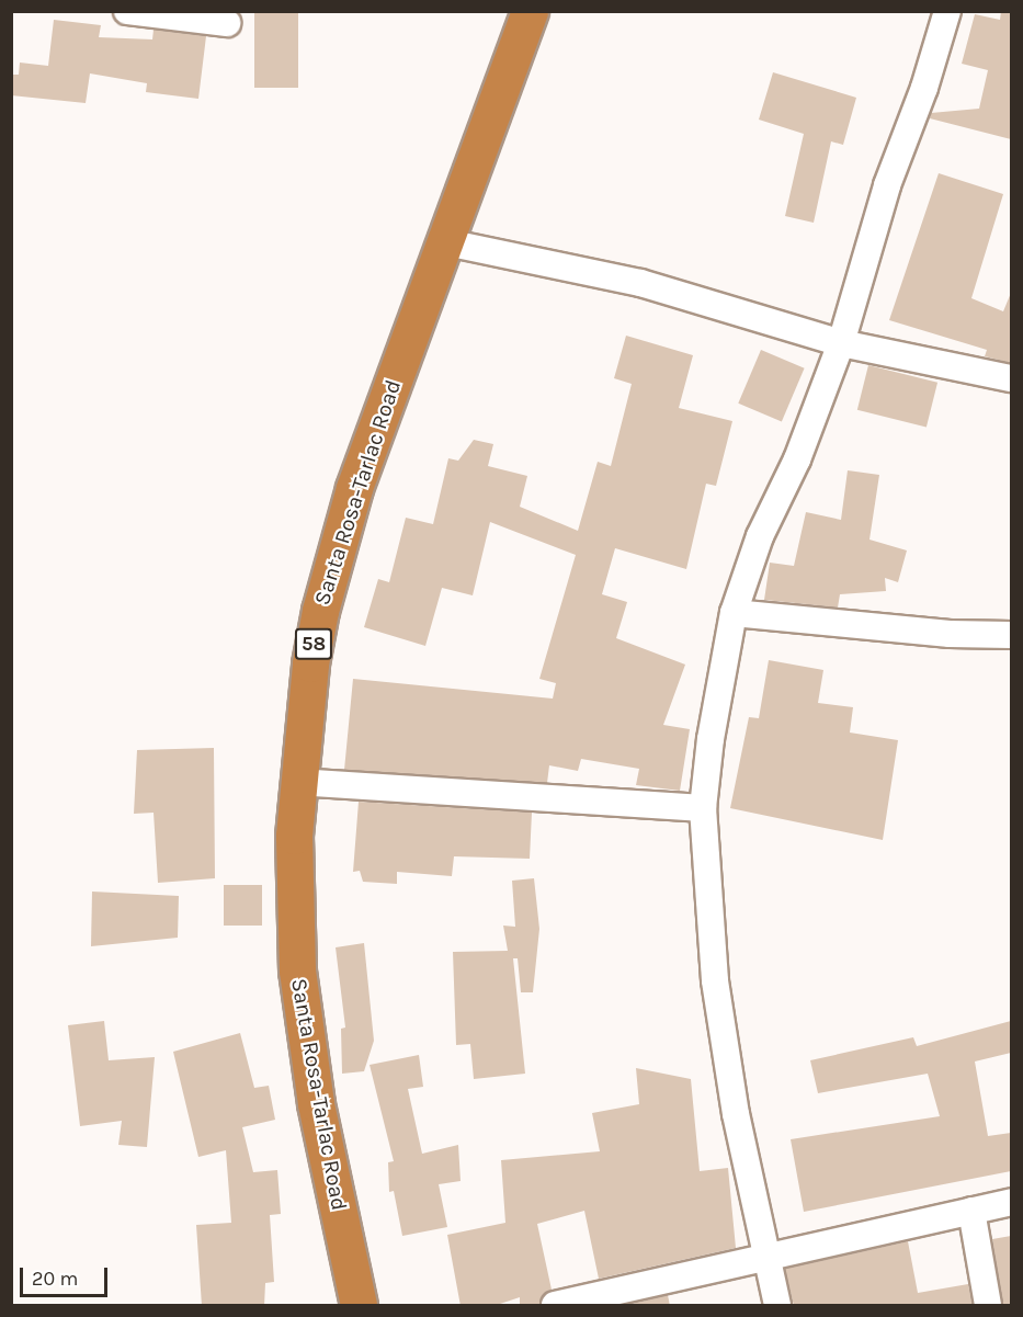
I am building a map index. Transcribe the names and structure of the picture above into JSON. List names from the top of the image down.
{
  "streets": {
    "highway": ["Santa Rosa-Tarlac Road", "58"]
  },
  "scale_bar": "20 m"
}
